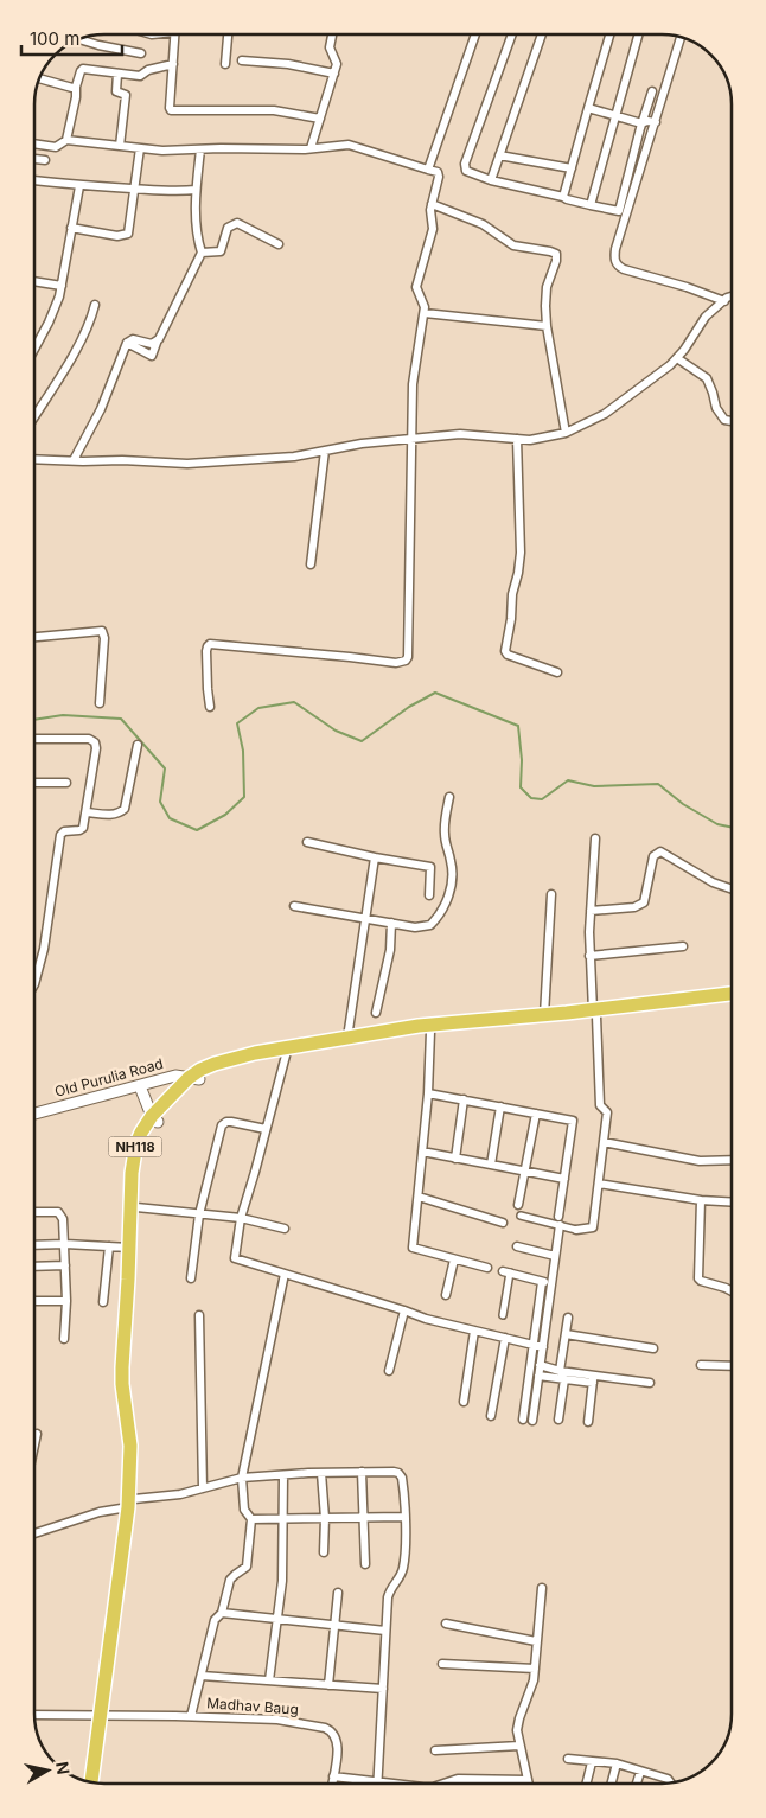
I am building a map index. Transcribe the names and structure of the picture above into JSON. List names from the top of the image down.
{
  "streets": {
    "highway": ["NH118"],
    "main road": ["Old Purulia Road"],
    "street": ["Madhav Baug"]
  },
  "crossings": [
    ["Old Purulia Road", "NH118"],
    ["NH118", "Madhav Baug"]
  ],
  "scale_bar": "100 m",
  "north": "right"
}
